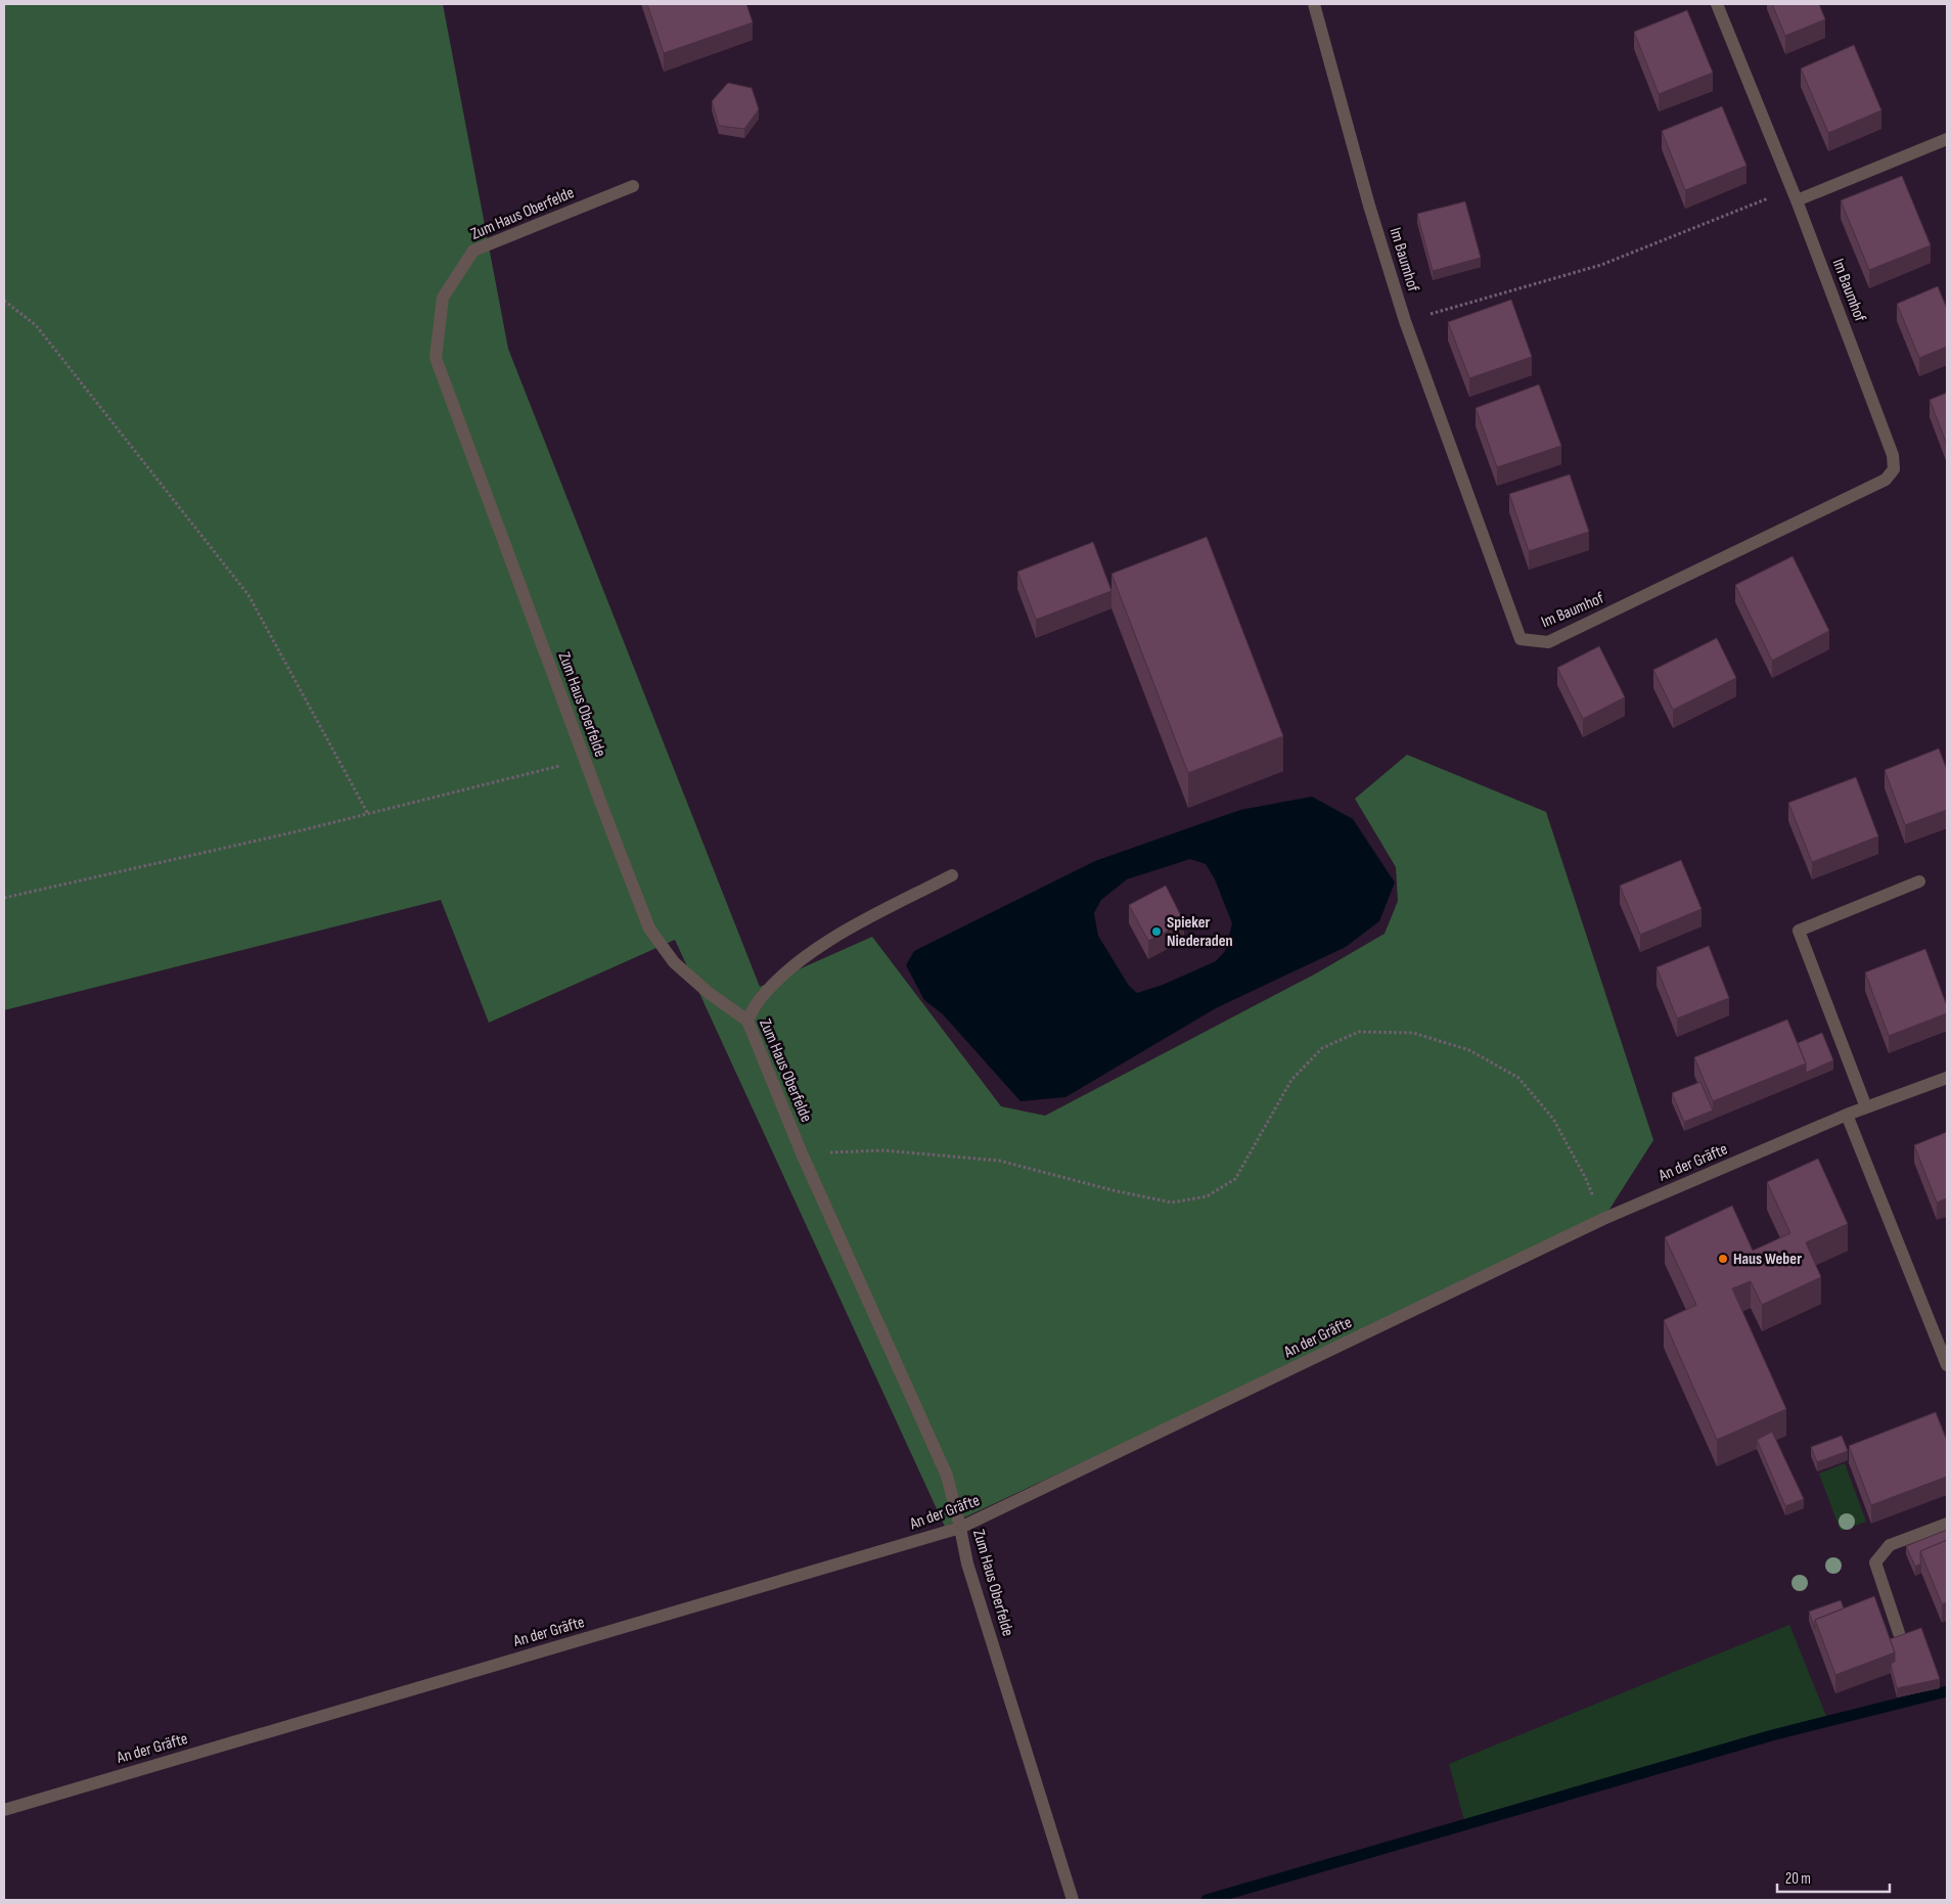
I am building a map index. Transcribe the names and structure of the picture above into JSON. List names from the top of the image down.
{
  "streets": {
    "street": ["Zum Haus Oberfelde", "Im Baumhof", "An der Gräfte"]
  },
  "crossings": [
    ["Zum Haus Oberfelde", "An der Gräfte"]
  ],
  "places": ["Spieker Niederaden", "Haus Weber"],
  "scale_bar": "20 m"
}
